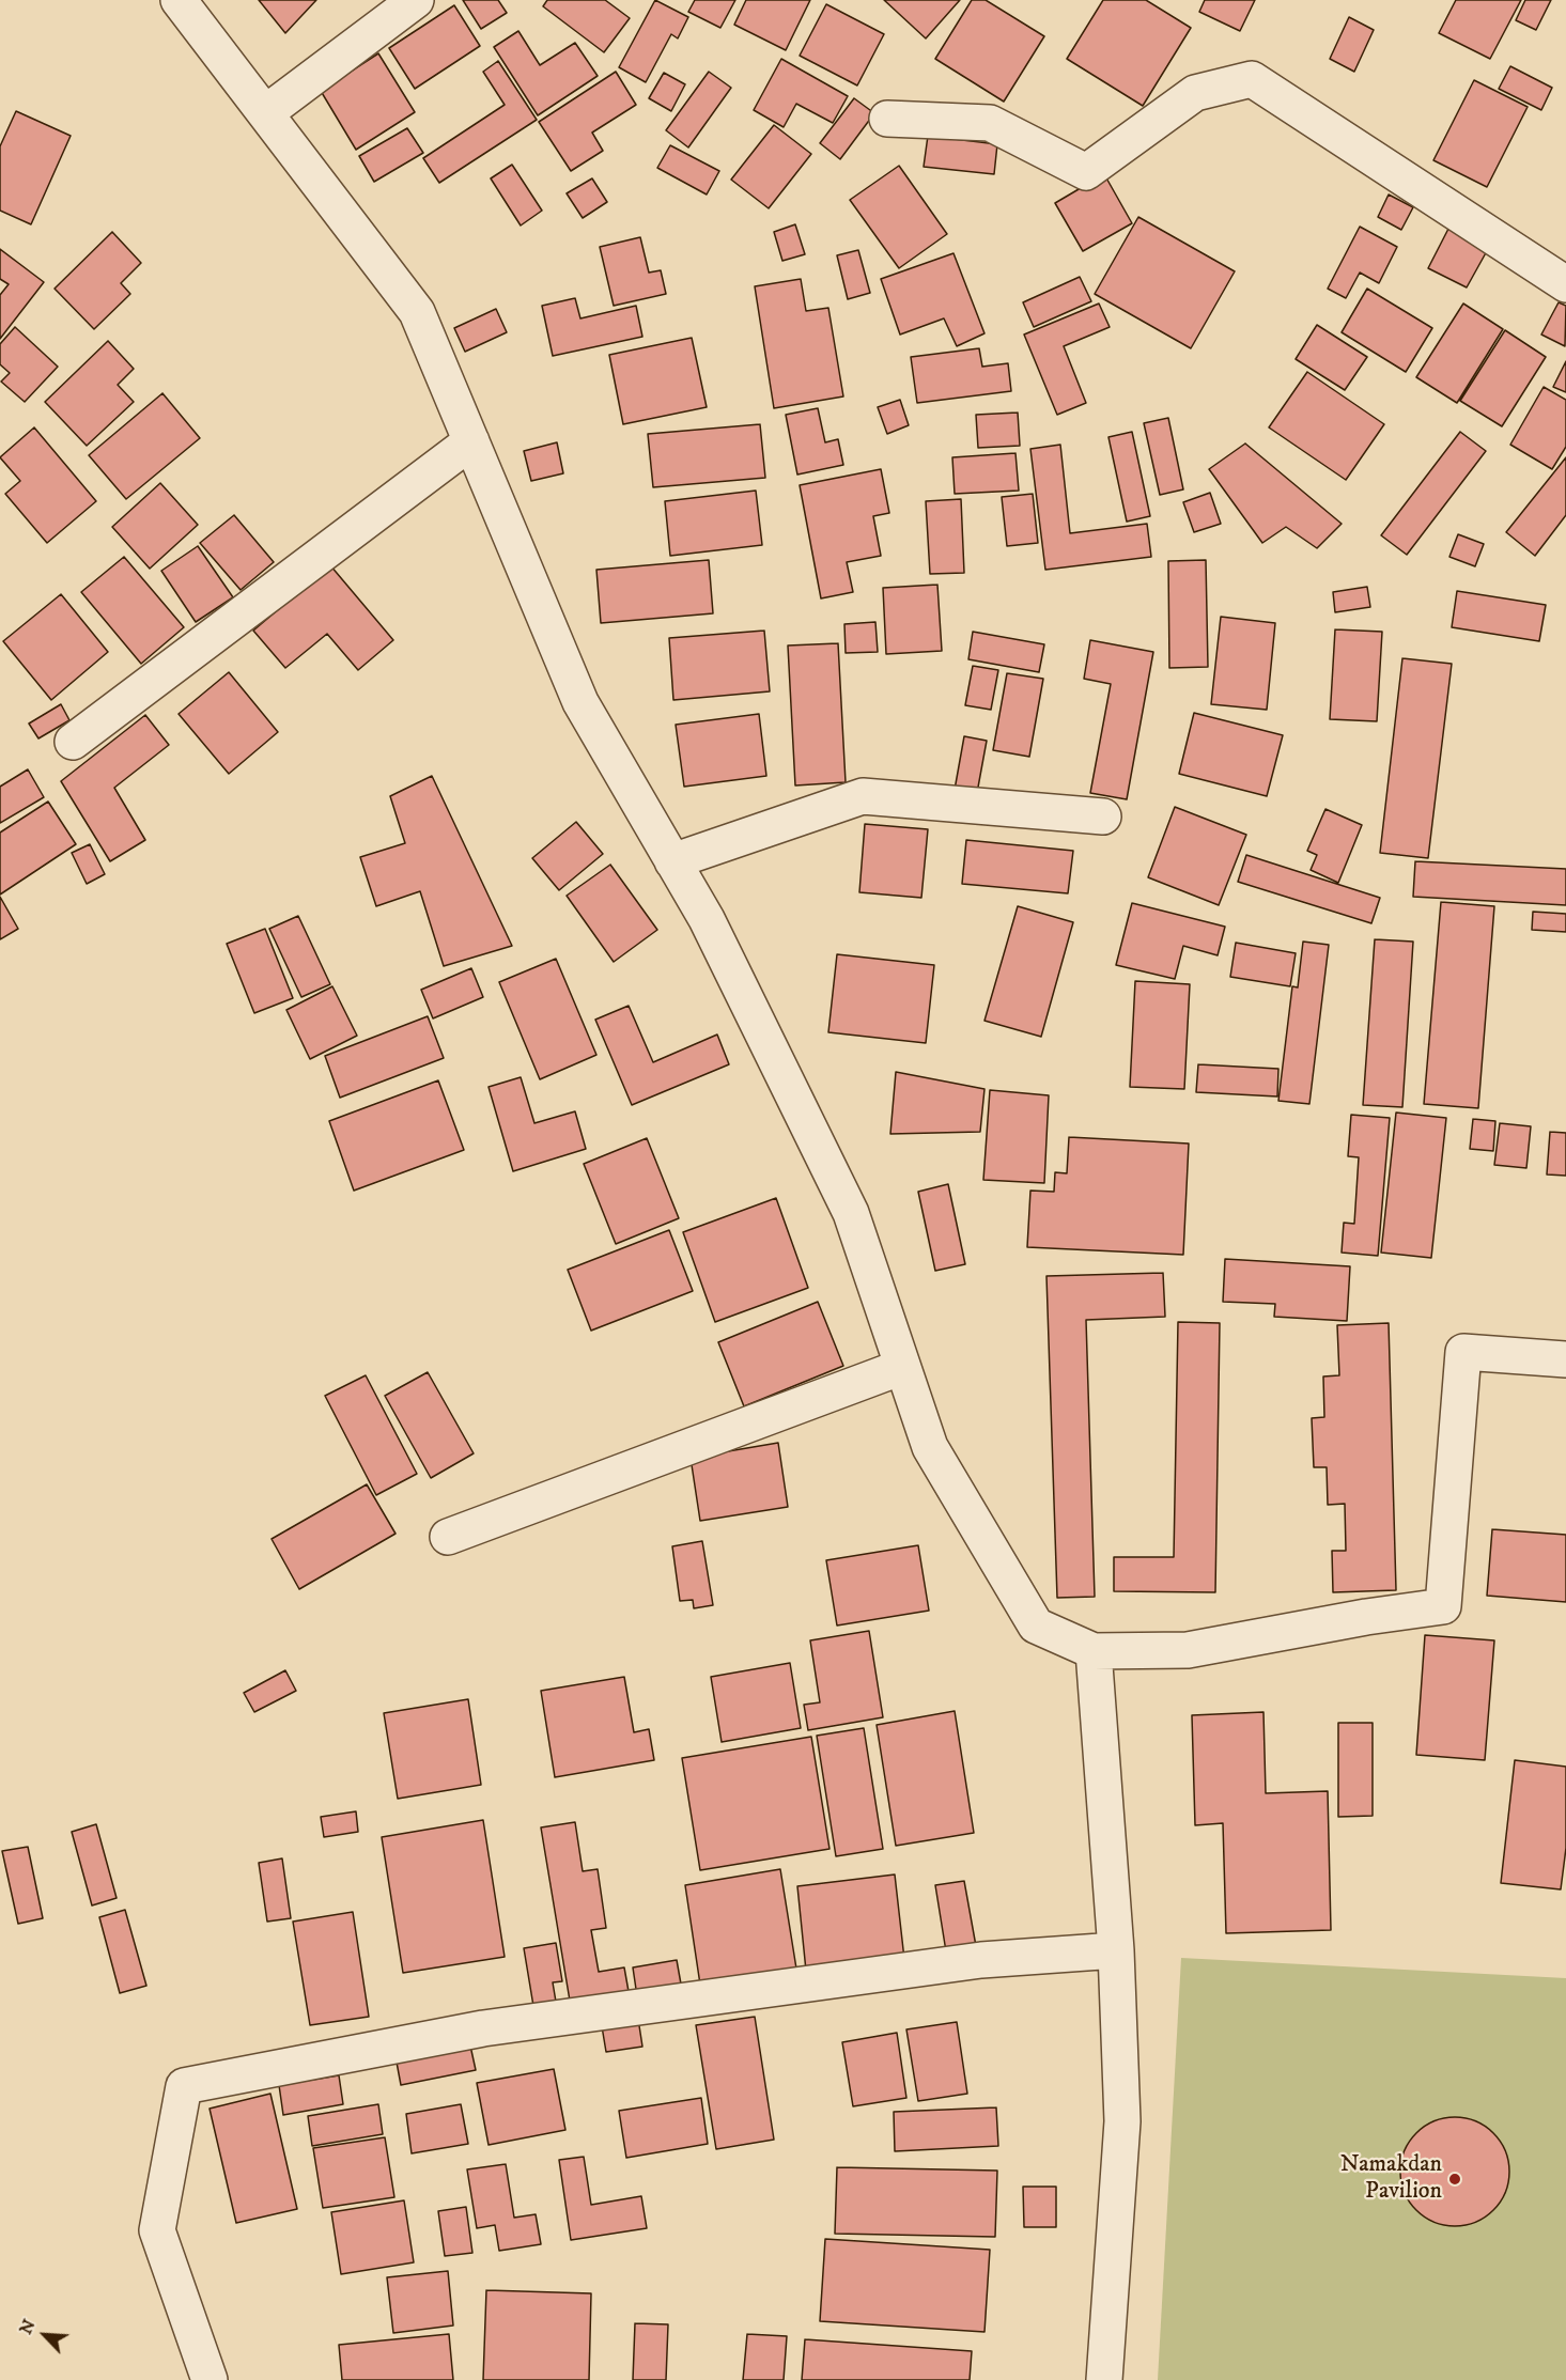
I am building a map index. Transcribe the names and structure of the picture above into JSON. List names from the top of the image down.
{
  "places": ["Namakdan Pavilion"],
  "north": "top left"
}
